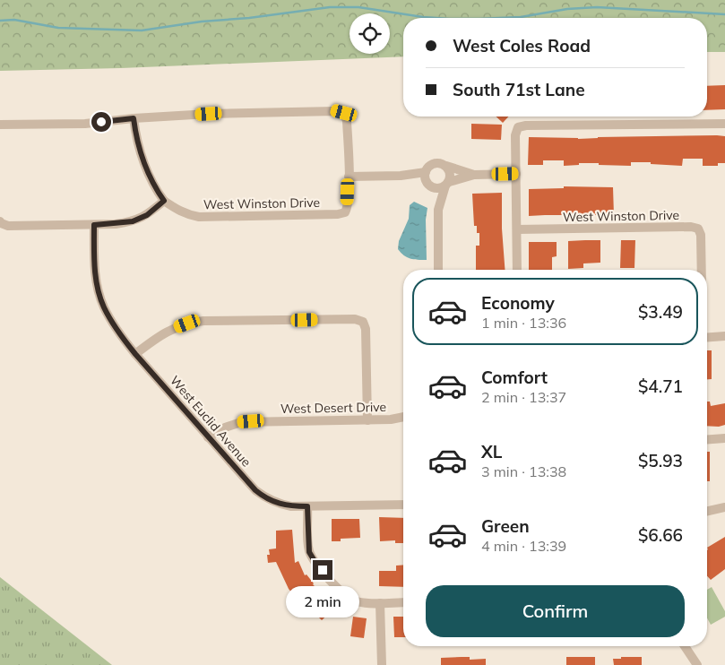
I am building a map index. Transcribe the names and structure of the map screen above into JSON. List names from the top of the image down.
{
  "streets": {
    "street": ["West Winston Drive", "West Desert Drive", "West Euclid Avenue"]
  },
  "crossings": [
    ["West Desert Drive", "West Euclid Avenue"]
  ],
  "page": {
    "banner": ["West Coles Road", "South 71st Lane"],
    "list": [
      {
        "name": "Economy",
        "note": "1 min · 13:36",
        "value": "$3.49"
      },
      {
        "name": "Comfort",
        "note": "2 min · 13:37",
        "value": "$4.71"
      },
      {
        "name": "XL",
        "note": "3 min · 13:38",
        "value": "$5.93"
      },
      {
        "name": "Green",
        "note": "4 min · 13:39",
        "value": "$6.66"
      }
    ],
    "buttons": "Confirm",
    "bubble": "2 min"
  }
}
